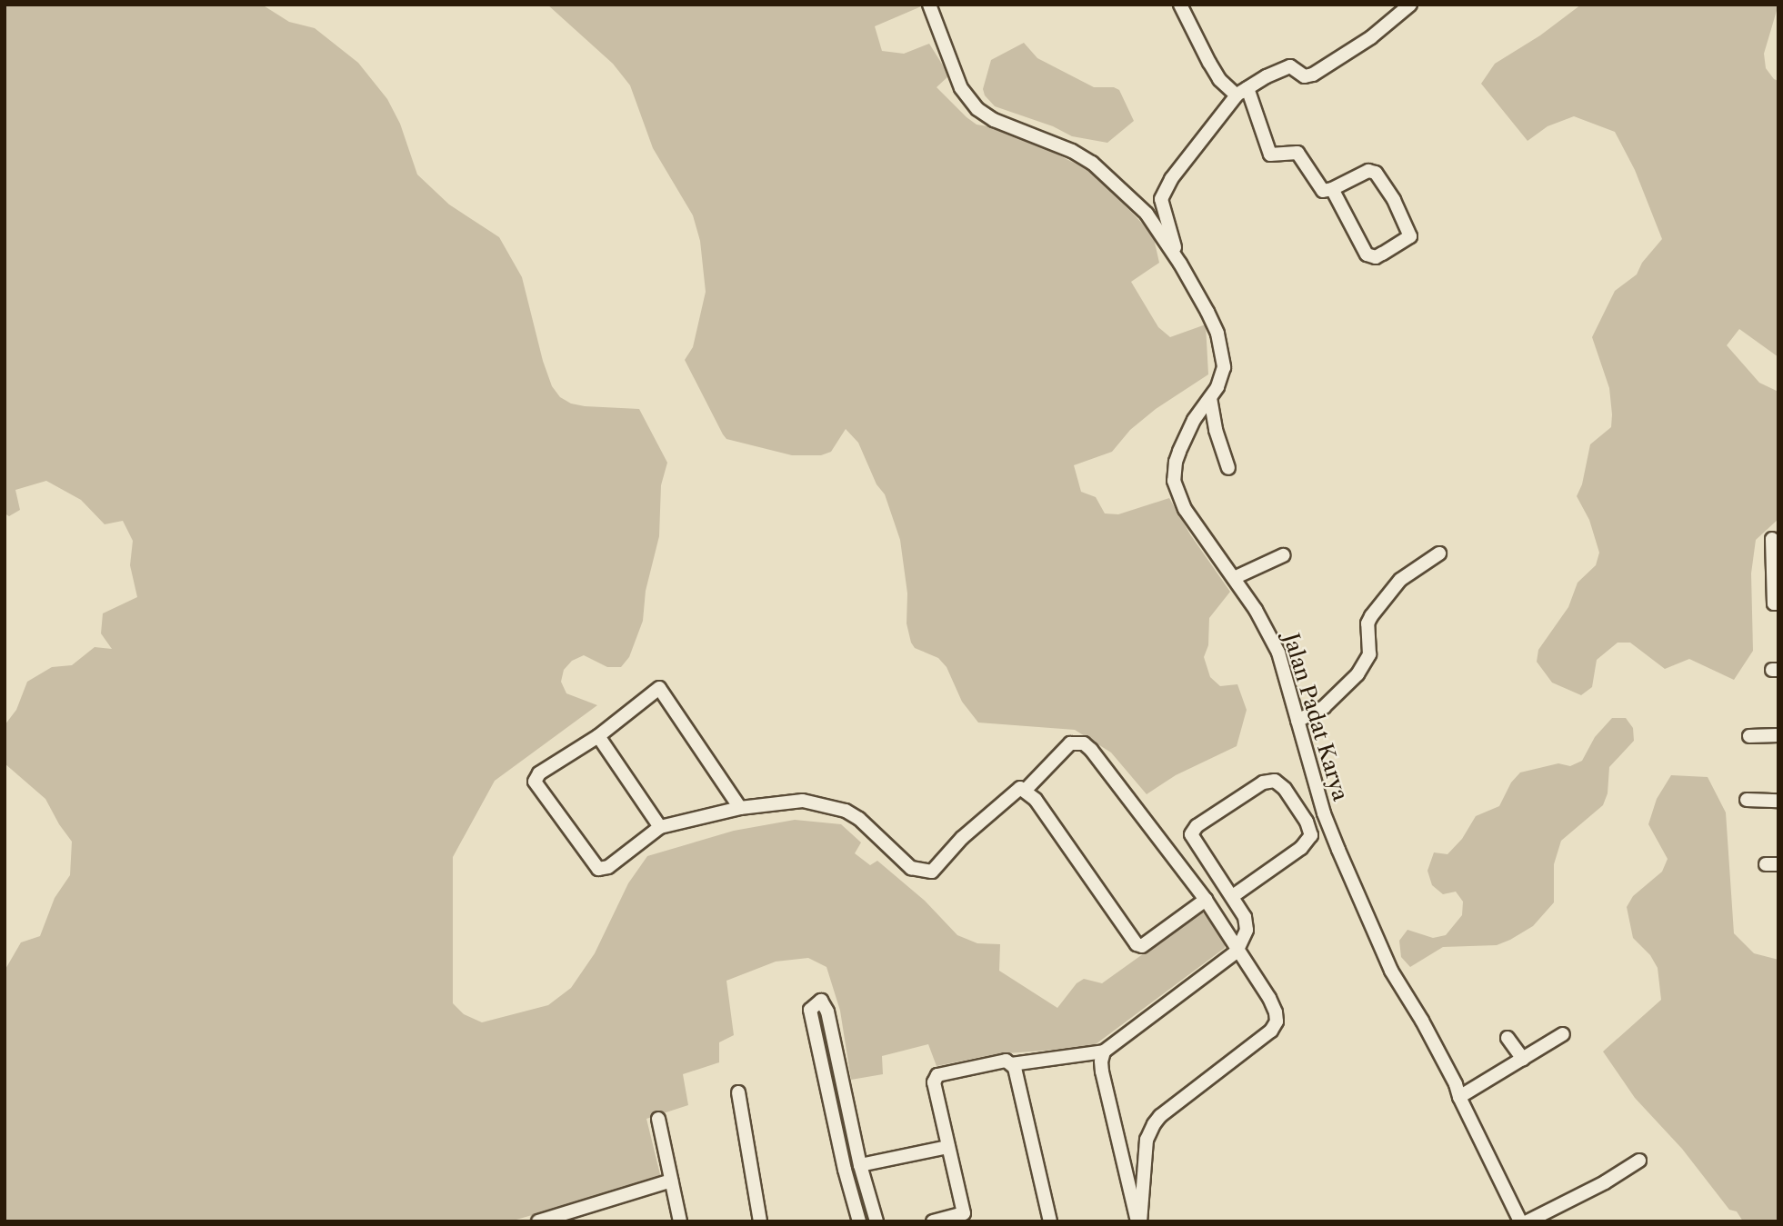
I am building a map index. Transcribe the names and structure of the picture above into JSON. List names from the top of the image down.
{
  "streets": {
    "street": ["Jalan Padat Karya"]
  }
}
